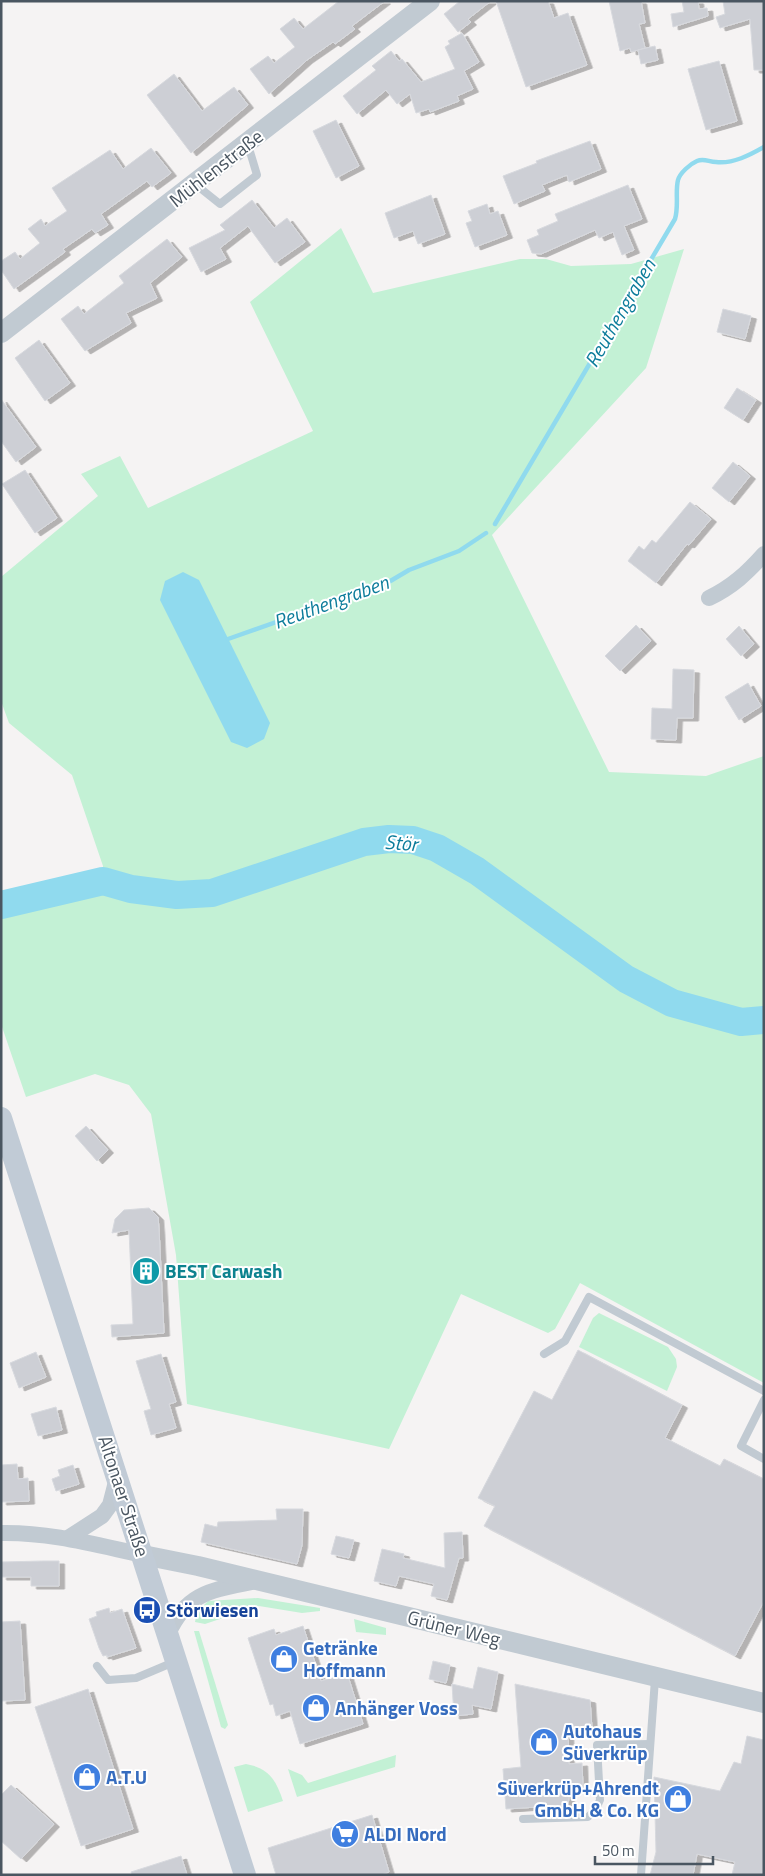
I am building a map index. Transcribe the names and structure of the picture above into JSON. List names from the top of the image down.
{
  "streets": {
    "main road": ["Altonaer Straße"],
    "street": ["Mühlenstraße", "Grüner Weg"]
  },
  "crossings": [
    ["Altonaer Straße", "Grüner Weg"]
  ],
  "water": ["Reuthengraben", "Stör"],
  "places": {
    "building": ["BEST Carwash"],
    "bus stop": ["Störwiesen"],
    "shop": [
      "Getränke Hoffmann",
      "Anhänger Voss",
      "Autohaus Süverkrüp",
      "A.T.U",
      "Süverkrüp+Ahrendt GmbH & Co. KG"
    ],
    "supermarket": ["ALDI Nord"]
  },
  "scale_bar": "50 m"
}
